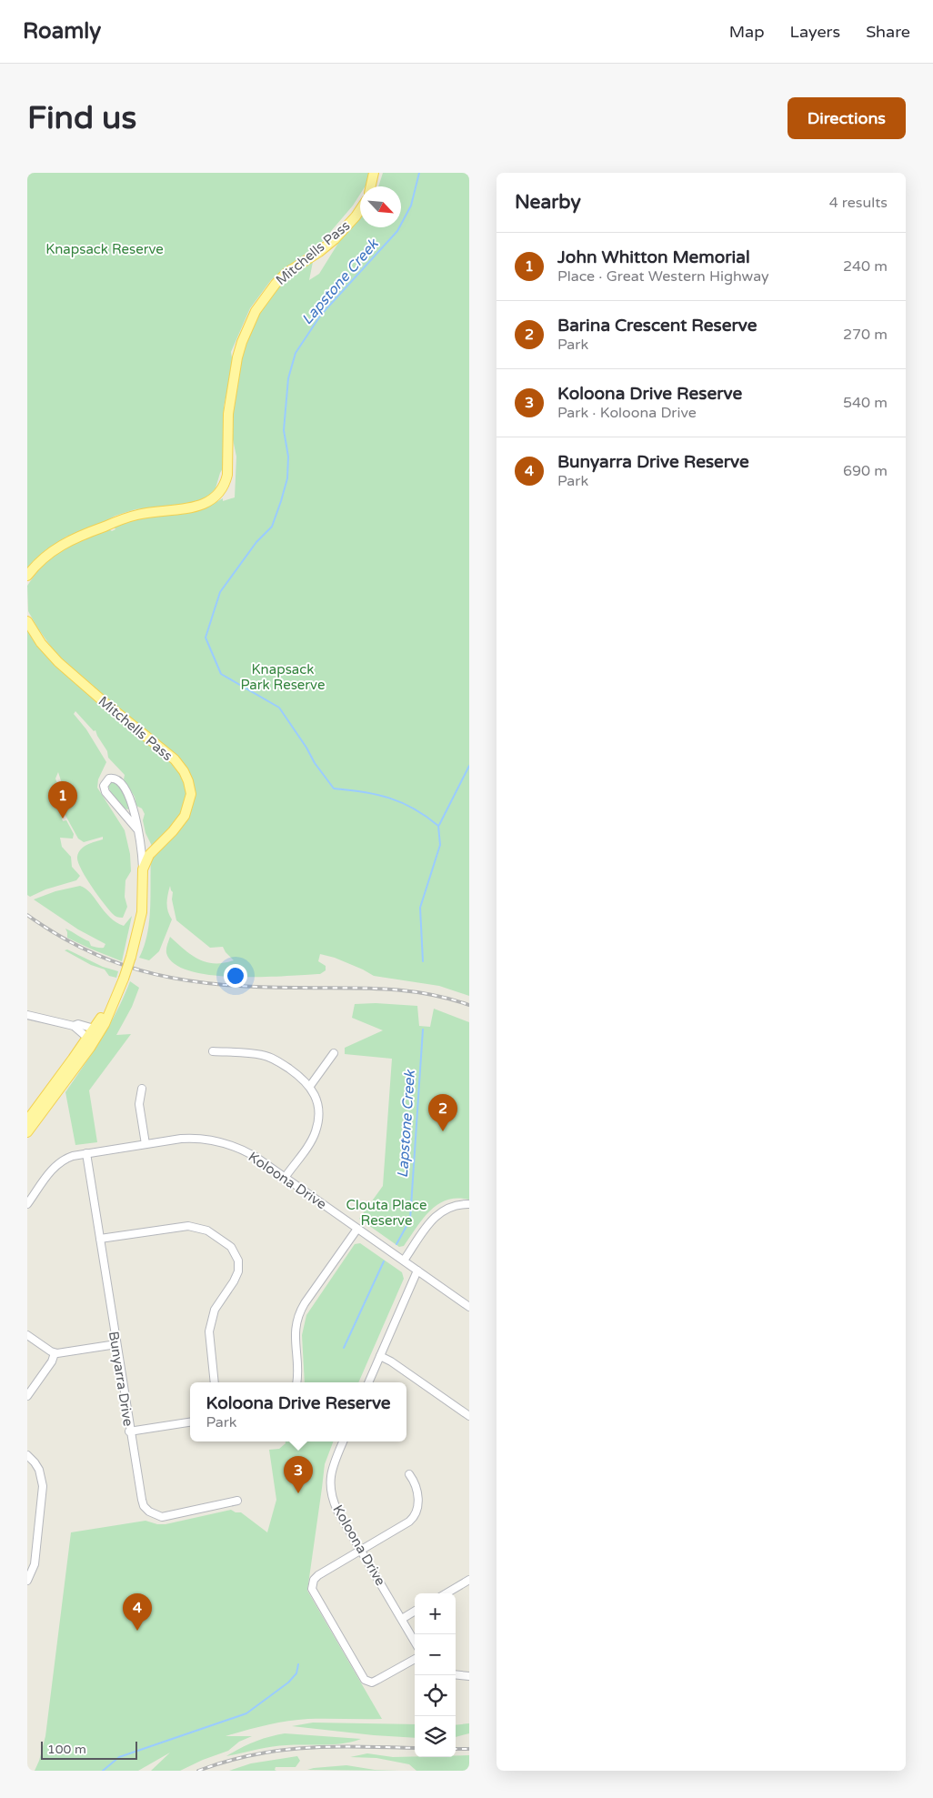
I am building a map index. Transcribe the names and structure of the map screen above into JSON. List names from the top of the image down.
{
  "streets": {
    "main road": ["Mitchells Pass"],
    "street": ["Koloona Drive", "Bunyarra Drive"]
  },
  "crossings": [
    ["Koloona Drive", "Bunyarra Drive"]
  ],
  "water": ["Lapstone Creek"],
  "parks": ["Knapsack Reserve", "Knapsack Park Reserve", "Clouta Place Reserve"],
  "scale_bar": "100 m",
  "north": "bottom right",
  "page": {
    "header": "Roamly",
    "nav": ["Map", "Layers", "Share"],
    "buttons": "Directions",
    "title": "Find us",
    "heading": ["Nearby", "4 results"],
    "list": [
      {
        "mark": "1",
        "name": "John Whitton Memorial",
        "note": "Place · Great Western Highway",
        "value": "240 m"
      },
      {
        "mark": "2",
        "name": "Barina Crescent Reserve",
        "note": "Park",
        "value": "270 m"
      },
      {
        "mark": "3",
        "name": "Koloona Drive Reserve",
        "note": "Park · Koloona Drive",
        "value": "540 m"
      },
      {
        "mark": "4",
        "name": "Bunyarra Drive Reserve",
        "note": "Park",
        "value": "690 m"
      }
    ],
    "pins": [
      "1",
      "2",
      "3",
      "4"
    ],
    "popup": ["Koloona Drive Reserve", "Park"],
    "map_buttons": ["+", "−"],
    "scale": "100 m"
  }
}
